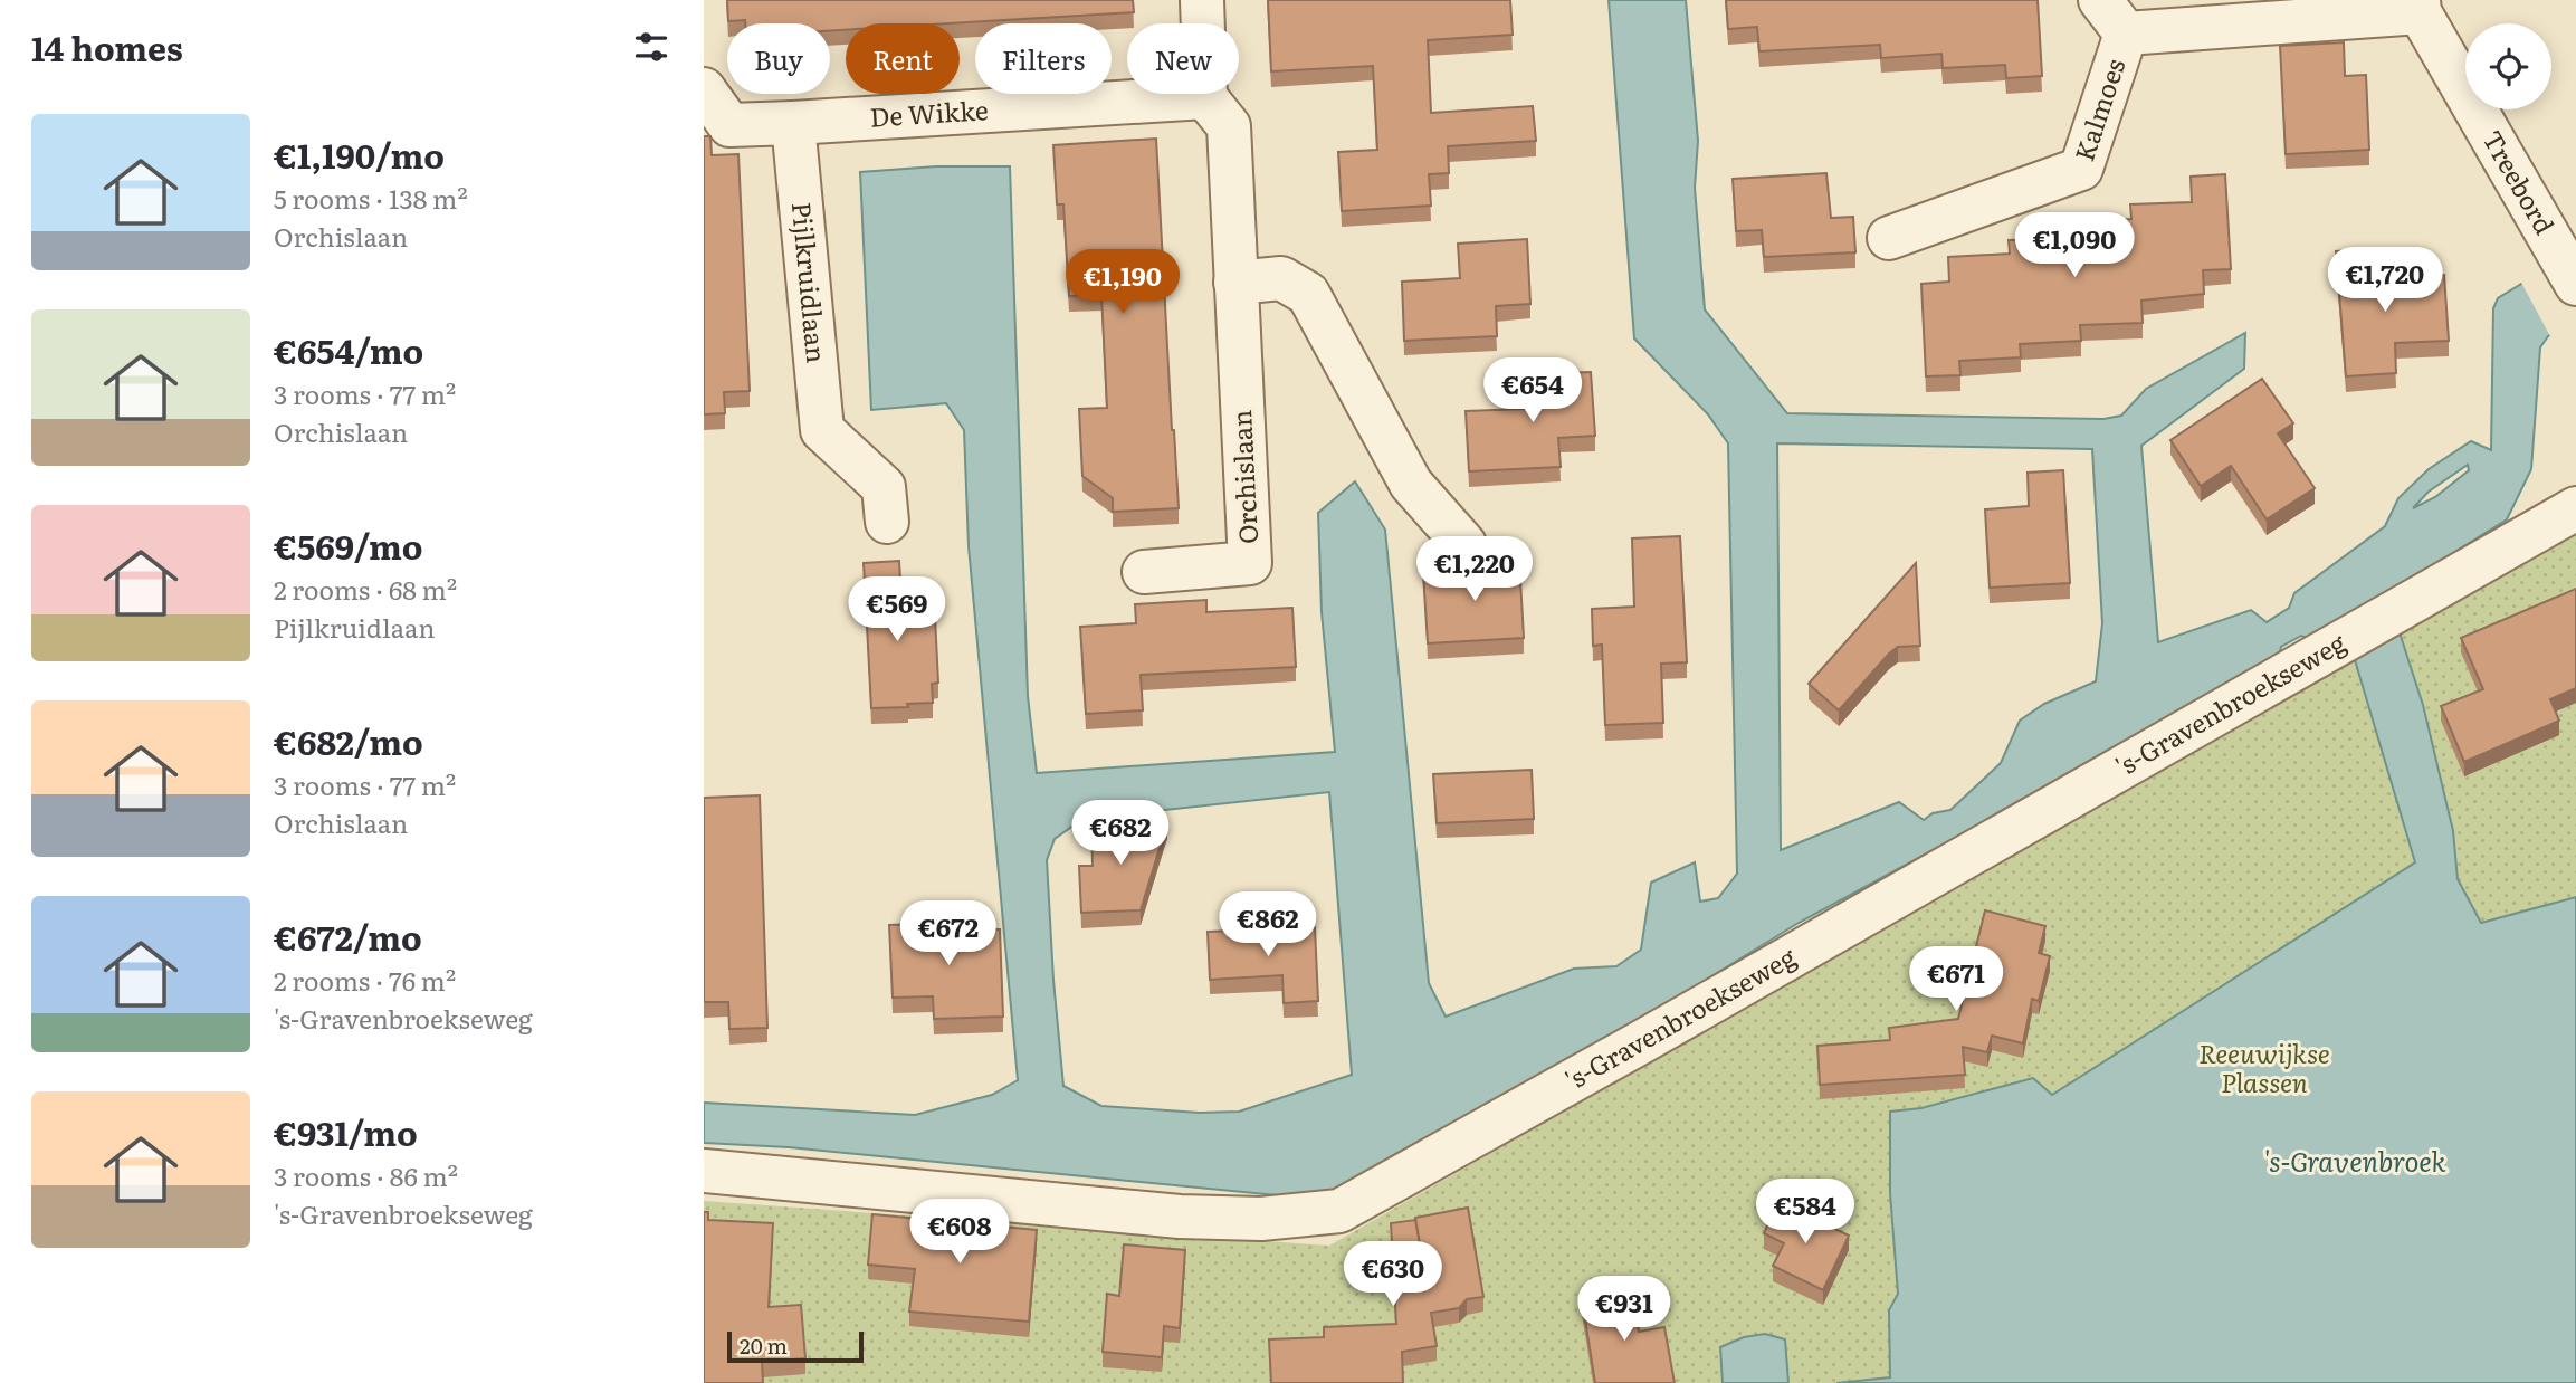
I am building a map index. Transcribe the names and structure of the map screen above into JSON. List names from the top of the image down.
{
  "streets": {
    "street": [
      "Kalmoes",
      "De Wikke",
      "Treebord",
      "Pijlkruidlaan",
      "Orchislaan",
      "'s-Gravenbroekseweg"
    ]
  },
  "crossings": [
    ["Kalmoes", "Treebord"],
    ["De Wikke", "Pijlkruidlaan"],
    ["De Wikke", "Orchislaan"]
  ],
  "water": ["'s-Gravenbroek"],
  "parks": ["Reeuwijkse Plassen"],
  "scale_bar": "20 m",
  "page": {
    "heading": "14 homes",
    "chip": [
      "Buy",
      "Rent",
      "Filters",
      "New"
    ],
    "list": [
      {
        "name": "€1,190/mo",
        "note": "5 rooms · 138 m² · Orchislaan"
      },
      {
        "name": "€654/mo",
        "note": "3 rooms · 77 m² · Orchislaan"
      },
      {
        "name": "€569/mo",
        "note": "2 rooms · 68 m² · Pijlkruidlaan"
      },
      {
        "name": "€682/mo",
        "note": "3 rooms · 77 m² · Orchislaan"
      },
      {
        "name": "€672/mo",
        "note": "2 rooms · 76 m² · 's-Gravenbroekseweg"
      },
      {
        "name": "€931/mo",
        "note": "3 rooms · 86 m² · 's-Gravenbroekseweg"
      }
    ],
    "price": [
      "€1,090",
      "€1,720",
      "€1,190",
      "€654",
      "€1,220",
      "€569",
      "€682",
      "€862",
      "€672",
      "€671",
      "€584",
      "€608",
      "€630",
      "€931"
    ],
    "scale": "20 m"
  }
}
